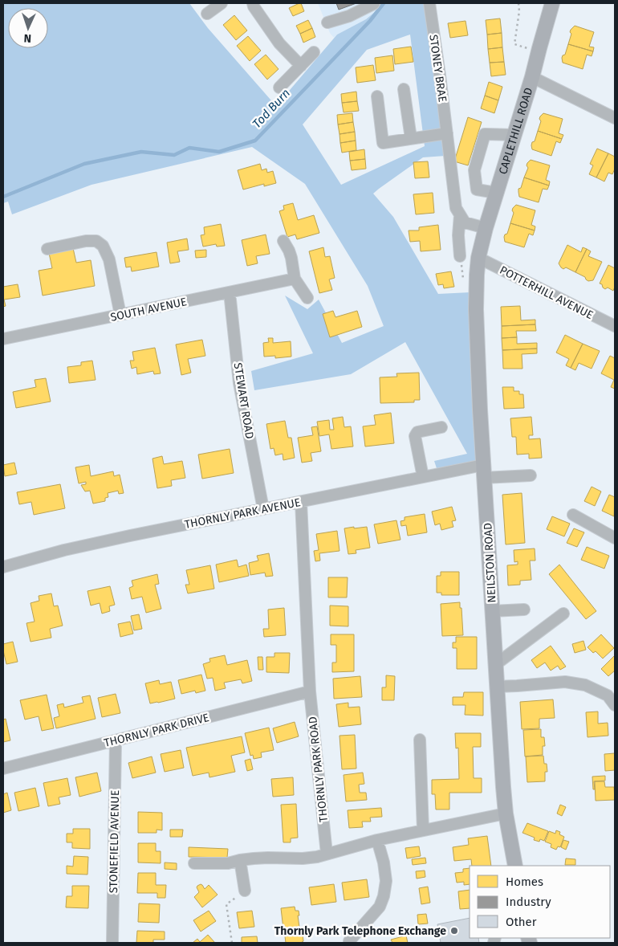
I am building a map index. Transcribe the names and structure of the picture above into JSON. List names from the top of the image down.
{
  "streets": {
    "main road": ["CAPLETHILL ROAD", "NEILSTON ROAD"],
    "street": [
      "STONEY BRAE",
      "POTTERHILL AVENUE",
      "SOUTH AVENUE",
      "STEWART ROAD",
      "THORNLY PARK AVENUE",
      "THORNLY PARK DRIVE",
      "THORNLY PARK ROAD",
      "STONEFIELD AVENUE"
    ]
  },
  "crossings": [
    ["CAPLETHILL ROAD", "POTTERHILL AVENUE"],
    ["CAPLETHILL ROAD", "NEILSTON ROAD"],
    ["POTTERHILL AVENUE", "NEILSTON ROAD"],
    ["SOUTH AVENUE", "STEWART ROAD"],
    ["STEWART ROAD", "THORNLY PARK AVENUE"],
    ["THORNLY PARK AVENUE", "NEILSTON ROAD"],
    ["THORNLY PARK AVENUE", "THORNLY PARK ROAD"],
    ["THORNLY PARK DRIVE", "THORNLY PARK ROAD"],
    ["THORNLY PARK DRIVE", "STONEFIELD AVENUE"]
  ],
  "water": ["Tod Burn"],
  "places": ["Thornly Park Telephone Exchange"],
  "legend": ["Homes", "Industry", "Other"],
  "north": "bottom"
}
